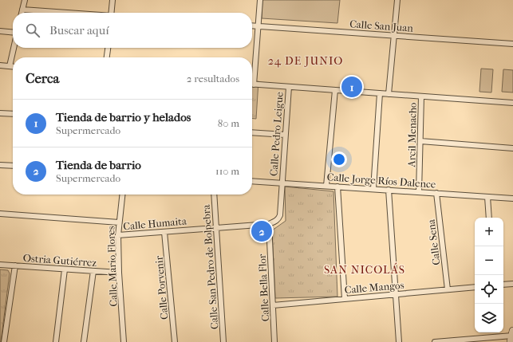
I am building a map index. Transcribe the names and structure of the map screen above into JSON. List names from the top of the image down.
{
  "streets": {
    "street": [
      "Calle San Juan",
      "Calle Pedro Leigue",
      "Arcil Menacho",
      "Calle Jorge Ríos Dalence",
      "Calle Humaita",
      "Calle Sena",
      "Ostria Gutiérrez",
      "Calle Mario Flores",
      "Calle San Pedro de Bolpebra",
      "Calle Mangos",
      "Calle Porvenir",
      "Calle Bella Flor"
    ]
  },
  "crossings": [
    ["Calle Pedro Leigue", "Calle Jorge Ríos Dalence"],
    ["Arcil Menacho", "Calle Jorge Ríos Dalence"],
    ["Calle Jorge Ríos Dalence", "Calle Sena"],
    ["Calle Humaita", "Calle Mario Flores"],
    ["Calle Humaita", "Calle San Pedro de Bolpebra"],
    ["Calle Humaita", "Calle Porvenir"],
    ["Calle Humaita", "Calle Bella Flor"],
    ["Calle Sena", "Calle Mangos"],
    ["Ostria Gutiérrez", "Calle Mario Flores"],
    ["Calle Mangos", "Calle Bella Flor"]
  ],
  "districts": ["24 DE JUNIO", "SAN NICOLÁS"],
  "page": {
    "search": "Buscar aquí",
    "heading": ["Cerca", "2 resultados"],
    "pins": ["1", "2"],
    "list": [
      {
        "mark": "1",
        "name": "Tienda de barrio y helados",
        "note": "Supermercado",
        "value": "80 m"
      },
      {
        "mark": "2",
        "name": "Tienda de barrio",
        "note": "Supermercado",
        "value": "110 m"
      }
    ],
    "map_buttons": ["+", "−"]
  }
}
